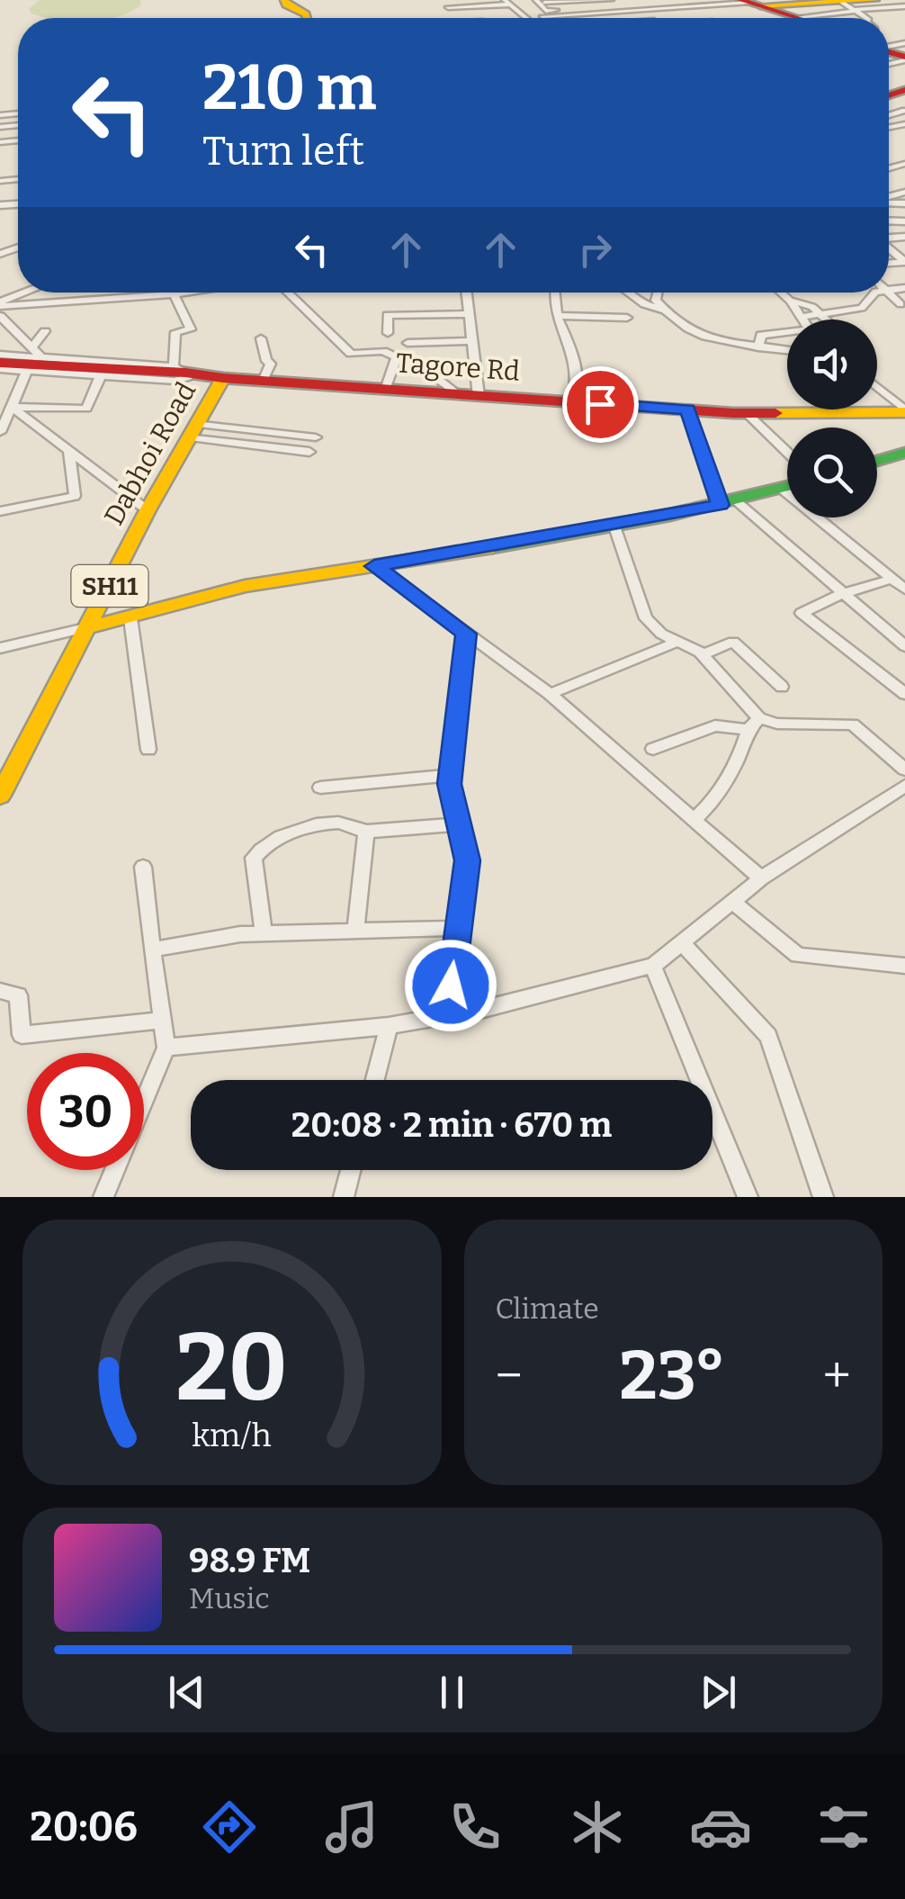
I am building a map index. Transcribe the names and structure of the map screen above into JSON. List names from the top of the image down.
{
  "streets": {
    "main road": ["Tagore Rd", "Dabhoi Road", "SH11"]
  },
  "crossings": [
    ["Tagore Rd", "Dabhoi Road"]
  ],
  "page": {
    "turn": ["210 m", "Turn left"],
    "limit": "30",
    "trip": "20:08 · 2 min · 670 m",
    "tile": "Climate",
    "heat": ["−", "23°", "+"],
    "song": ["98.9 FM", "Music"],
    "tabs": "20:06",
    "gauge": ["20", "km/h"]
  }
}
